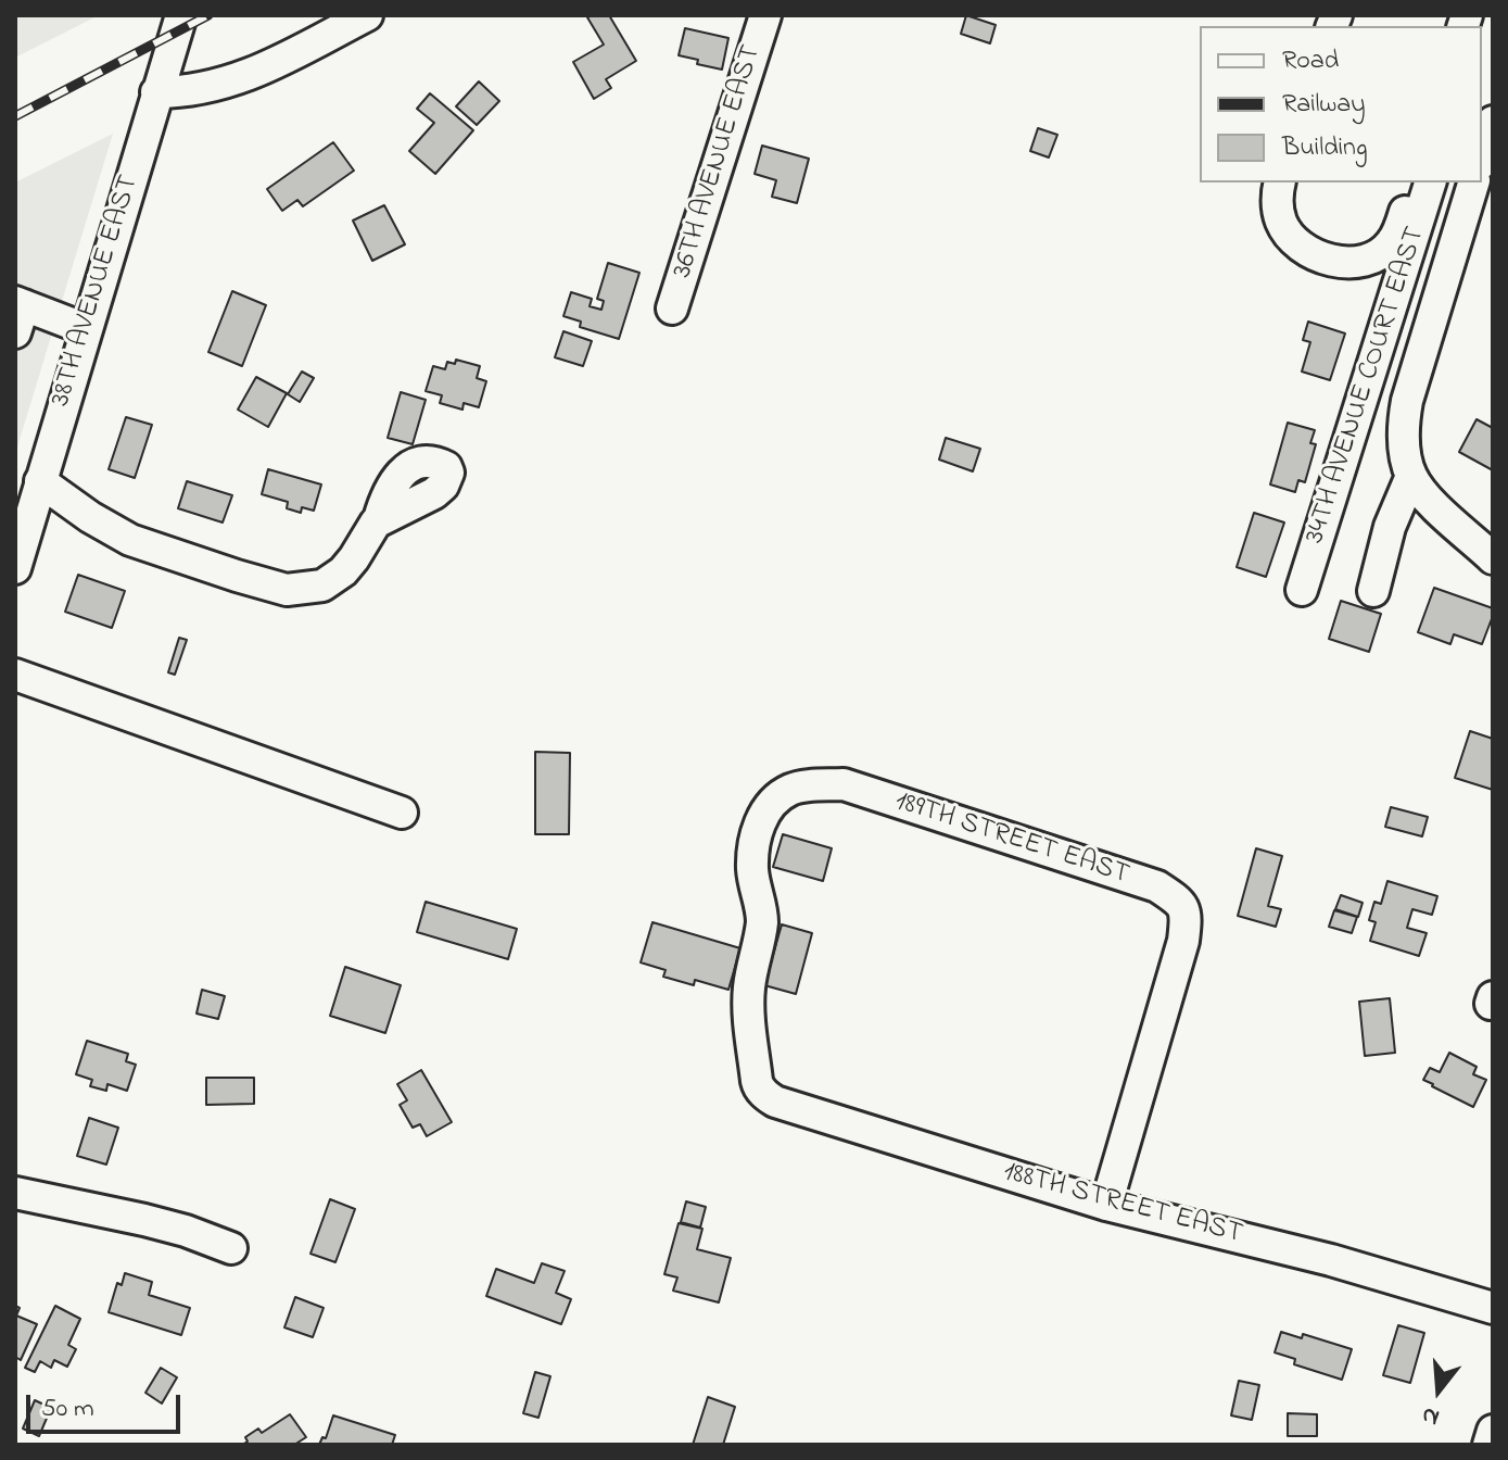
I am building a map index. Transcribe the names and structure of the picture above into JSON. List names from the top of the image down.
{
  "streets": {
    "street": [
      "36TH AVENUE EAST",
      "38TH AVENUE EAST",
      "34TH AVENUE COURT EAST",
      "189TH STREET EAST",
      "188TH STREET EAST"
    ]
  },
  "crossings": [
    ["189TH STREET EAST", "188TH STREET EAST"]
  ],
  "legend": ["Road", "Railway", "Building"],
  "scale_bar": "50 m",
  "north": "bottom"
}
